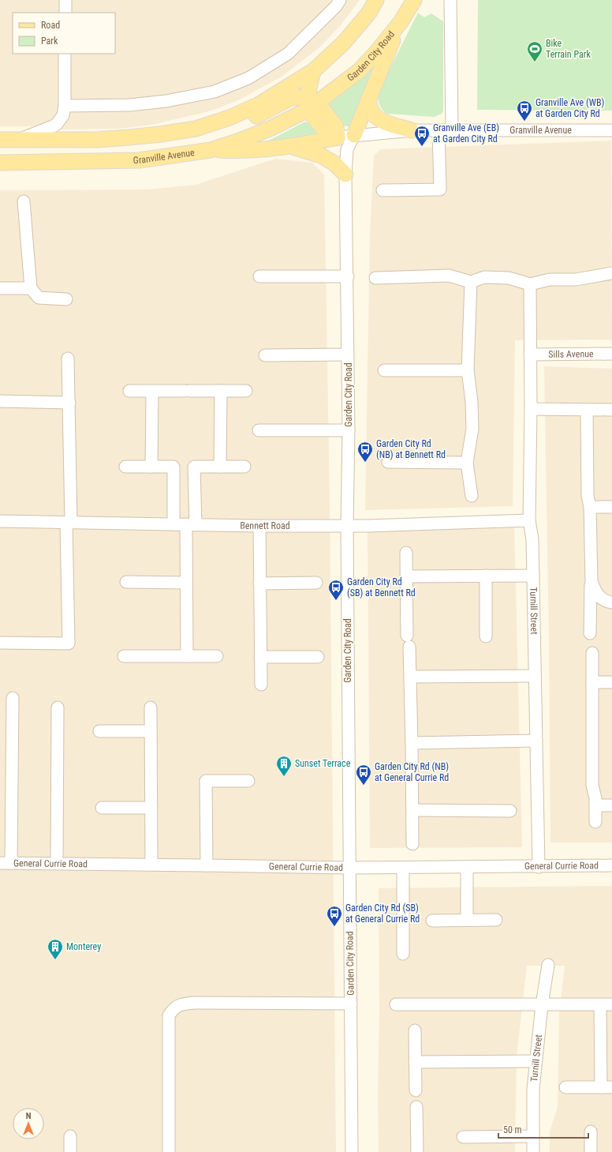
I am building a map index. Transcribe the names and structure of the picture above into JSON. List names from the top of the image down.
{
  "streets": {
    "main road": ["Garden City Road", "Granville Avenue"],
    "street": [
      "Sills Avenue",
      "Bennett Road",
      "Turnill Street",
      "General Currie Road"
    ]
  },
  "crossings": [
    ["Garden City Road", "Granville Avenue"],
    ["Garden City Road", "Bennett Road"],
    ["Garden City Road", "General Currie Road"],
    ["Sills Avenue", "Turnill Street"],
    ["Bennett Road", "Turnill Street"],
    ["Turnill Street", "General Currie Road"]
  ],
  "places": {
    "sports": ["Bike Terrain Park"],
    "bus stop": [
      "Granville Ave (WB) at Garden City Rd",
      "Granville Ave (EB) at Garden City Rd",
      "Garden City Rd (NB) at Bennett Rd",
      "Garden City Rd (SB) at Bennett Rd",
      "Garden City Rd (NB) at General Currie Rd",
      "Garden City Rd (SB) at General Currie Rd"
    ],
    "building": ["Sunset Terrace", "Monterey"]
  },
  "legend": ["Road", "Park"],
  "scale_bar": "50 m",
  "north": "top"
}
